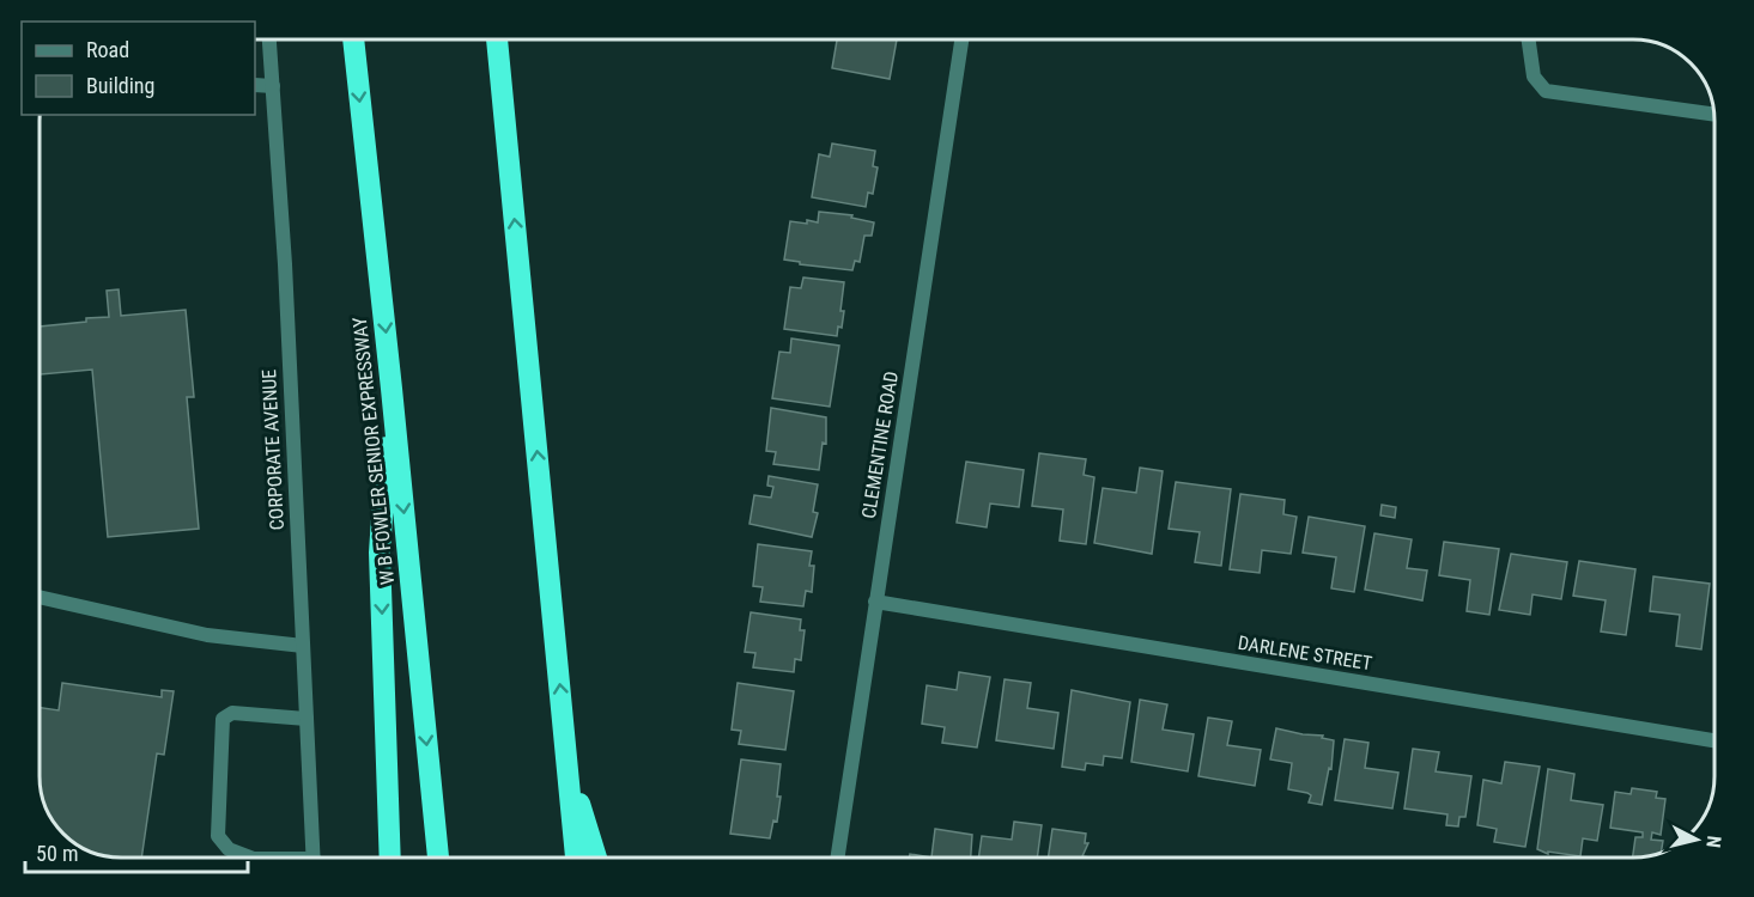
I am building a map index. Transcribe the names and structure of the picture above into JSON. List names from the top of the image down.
{
  "streets": {
    "highway": ["W B FOWLER SENIOR EXPRESSWAY"],
    "street": ["CLEMENTINE ROAD", "CORPORATE AVENUE", "DARLENE STREET"]
  },
  "crossings": [
    ["CLEMENTINE ROAD", "DARLENE STREET"]
  ],
  "legend": ["Road", "Building"],
  "scale_bar": "50 m",
  "north": "right"
}
